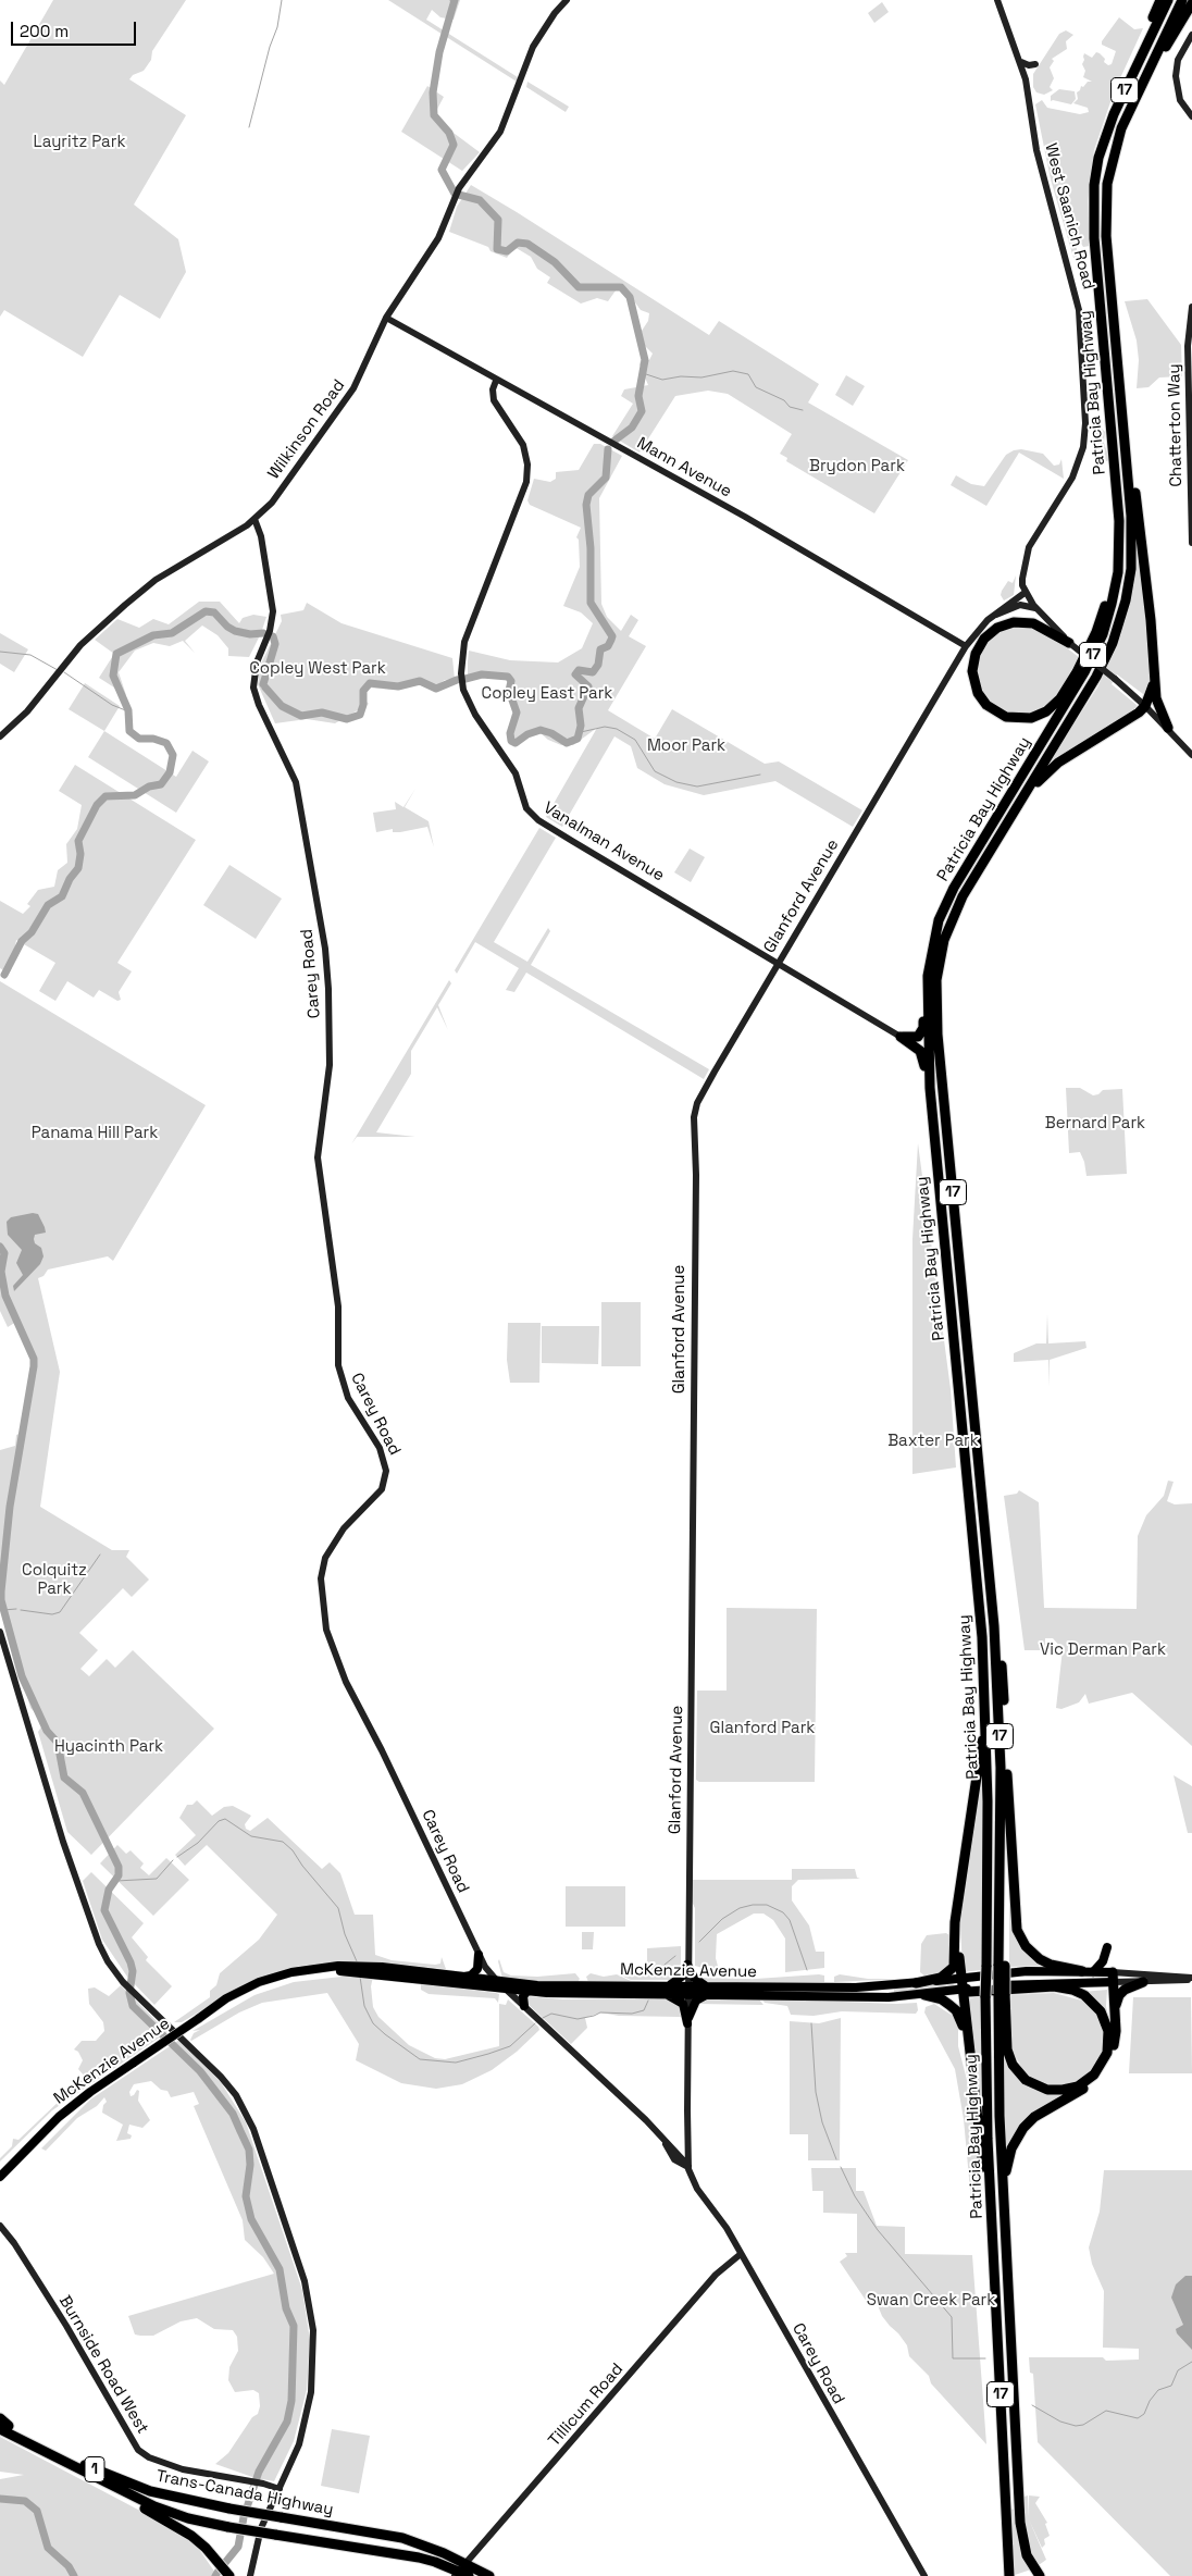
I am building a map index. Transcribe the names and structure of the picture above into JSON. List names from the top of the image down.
{
  "streets": {
    "highway": [
      "17",
      "Patricia Bay Highway",
      "1",
      "Trans-Canada Highway"
    ],
    "main road": [
      "West Saanich Road",
      "Chatterton Way",
      "Wilkinson Road",
      "Mann Avenue",
      "Vanalman Avenue",
      "Glanford Avenue",
      "Carey Road",
      "McKenzie Avenue",
      "Burnside Road West",
      "Tillicum Road"
    ]
  },
  "crossings": [
    ["West Saanich Road", "Glanford Avenue"],
    ["Wilkinson Road", "Mann Avenue"],
    ["Wilkinson Road", "Carey Road"],
    ["Mann Avenue", "Vanalman Avenue"],
    ["Mann Avenue", "Glanford Avenue"],
    ["Vanalman Avenue", "Glanford Avenue"],
    ["Glanford Avenue", "Carey Road"],
    ["Glanford Avenue", "McKenzie Avenue"],
    ["Carey Road", "McKenzie Avenue"],
    ["Carey Road", "Tillicum Road"],
    ["Tillicum Road", "Trans-Canada Highway"]
  ],
  "parks": [
    "Layritz Park",
    "Brydon Park",
    "Copley West Park",
    "Copley East Park",
    "Moor Park",
    "Bernard Park",
    "Panama Hill Park",
    "Baxter Park",
    "Colquitz Park",
    "Vic Derman Park",
    "Glanford Park",
    "Hyacinth Park",
    "Swan Creek Park"
  ],
  "scale_bar": "200 m"
}
